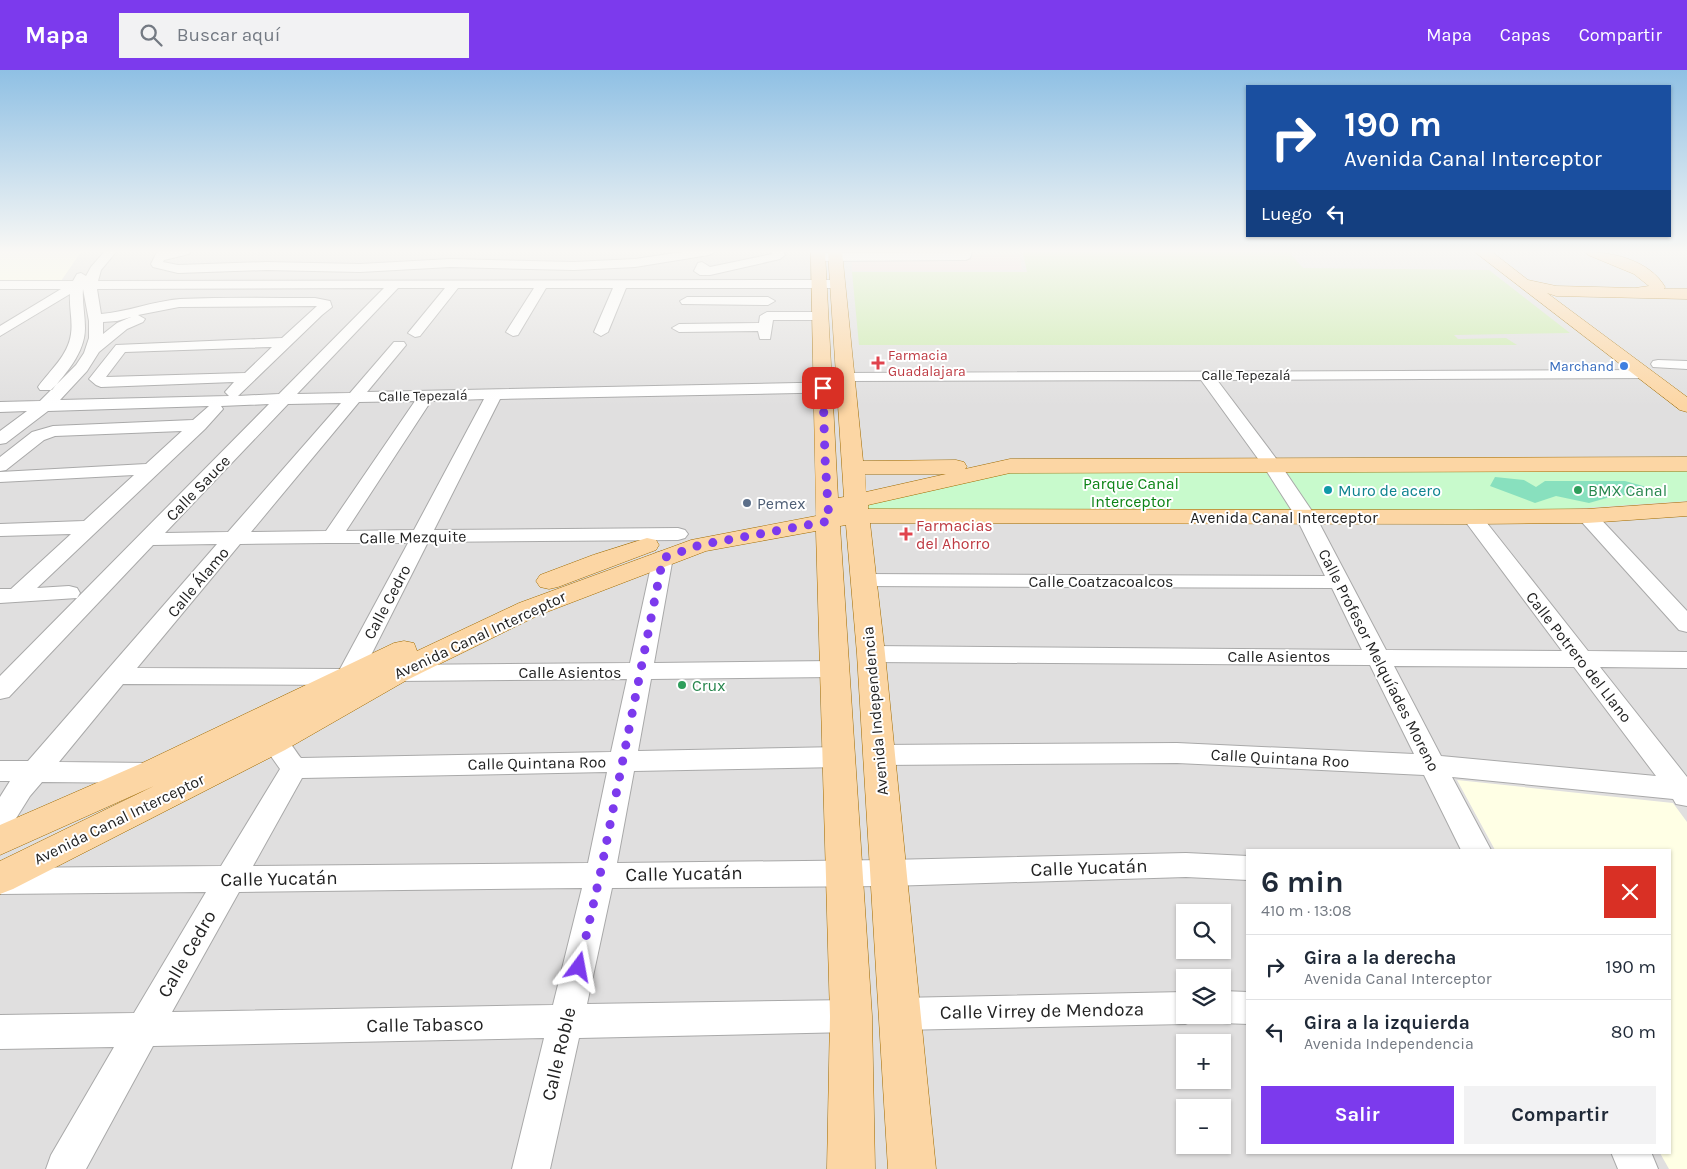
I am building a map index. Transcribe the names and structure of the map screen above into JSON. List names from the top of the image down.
{
  "streets": {
    "main road": ["Avenida Canal Interceptor", "Avenida Independencia"],
    "street": [
      "Calle Tepezalá",
      "Calle Sauce",
      "Calle Mezquite",
      "Calle Coatzacoalcos",
      "Calle Álamo",
      "Calle Cedro",
      "Calle Asientos",
      "Calle Potrero del Llano",
      "Calle Profesor Melquíades Moreno",
      "Calle Quintana Roo",
      "Calle Yucatán",
      "Calle Virrey de Mendoza",
      "Calle Tabasco",
      "Calle Roble"
    ]
  },
  "crossings": [
    ["Calle Tepezalá", "Calle Sauce"],
    ["Calle Tepezalá", "Calle Álamo"],
    ["Calle Tepezalá", "Calle Cedro"],
    ["Calle Tepezalá", "Calle Profesor Melquíades Moreno"],
    ["Calle Tepezalá", "Avenida Independencia"],
    ["Calle Sauce", "Calle Mezquite"],
    ["Avenida Canal Interceptor", "Calle Mezquite"],
    ["Avenida Canal Interceptor", "Calle Cedro"],
    ["Avenida Canal Interceptor", "Calle Asientos"],
    ["Avenida Canal Interceptor", "Calle Potrero del Llano"],
    ["Avenida Canal Interceptor", "Calle Profesor Melquíades Moreno"],
    ["Avenida Canal Interceptor", "Avenida Independencia"],
    ["Avenida Canal Interceptor", "Calle Yucatán"],
    ["Avenida Canal Interceptor", "Calle Roble"],
    ["Calle Mezquite", "Calle Álamo"],
    ["Calle Mezquite", "Calle Cedro"],
    ["Calle Mezquite", "Calle Roble"],
    ["Calle Coatzacoalcos", "Calle Profesor Melquíades Moreno"],
    ["Calle Coatzacoalcos", "Avenida Independencia"],
    ["Calle Cedro", "Calle Quintana Roo"],
    ["Calle Cedro", "Calle Yucatán"],
    ["Calle Cedro", "Calle Tabasco"],
    ["Calle Asientos", "Calle Potrero del Llano"],
    ["Calle Asientos", "Calle Profesor Melquíades Moreno"],
    ["Calle Asientos", "Avenida Independencia"],
    ["Calle Asientos", "Calle Roble"],
    ["Calle Potrero del Llano", "Calle Quintana Roo"],
    ["Calle Profesor Melquíades Moreno", "Calle Quintana Roo"],
    ["Avenida Independencia", "Calle Quintana Roo"],
    ["Avenida Independencia", "Calle Yucatán"],
    ["Avenida Independencia", "Calle Virrey de Mendoza"],
    ["Avenida Independencia", "Calle Tabasco"],
    ["Calle Quintana Roo", "Calle Roble"],
    ["Calle Yucatán", "Calle Roble"],
    ["Calle Tabasco", "Calle Roble"]
  ],
  "parks": ["Parque Canal Interceptor"],
  "places": {
    "health": ["Farmacia Guadalajara", "Farmacias del Ahorro"],
    "other": [
      "Marchand",
      "Muro de acero",
      "BMX Canal",
      "Pemex",
      "Crux"
    ]
  },
  "page": {
    "header": "Mapa",
    "search": "Buscar aquí",
    "nav": ["Mapa", "Capas", "Compartir"],
    "turn": ["190 m", "Avenida Canal Interceptor"],
    "then": "Luego",
    "heading": ["6 min", "410 m · 13:08"],
    "map_buttons": ["+", "−"],
    "list": [
      {
        "name": "Gira a la derecha",
        "note": "Avenida Canal Interceptor",
        "value": "190 m"
      },
      {
        "name": "Gira a la izquierda",
        "note": "Avenida Independencia",
        "value": "80 m"
      }
    ],
    "buttons": ["Salir", "Compartir"]
  }
}
